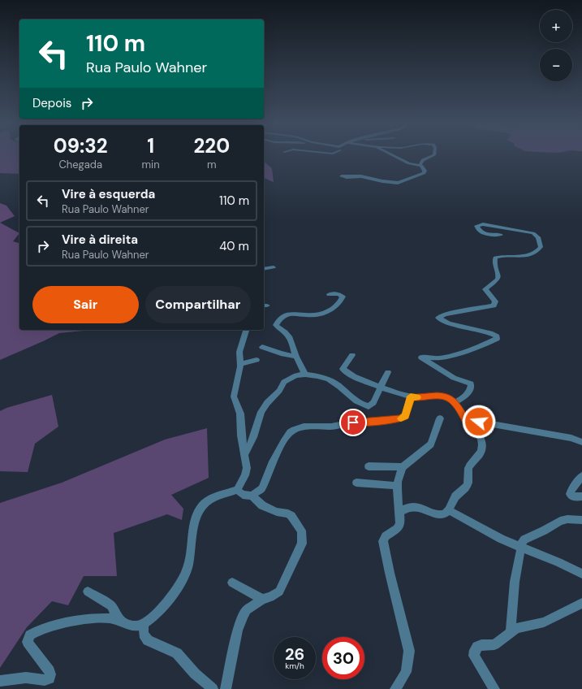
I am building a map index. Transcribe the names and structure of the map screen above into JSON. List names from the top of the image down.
{
  "page": {
    "map_buttons": ["+", "−"],
    "turn": ["110 m", "Rua Paulo Wahner"],
    "then": "Depois",
    "eta": [
      "09:32",
      "Chegada",
      "1",
      "min",
      "220",
      "m"
    ],
    "list": [
      {
        "name": "Vire à esquerda",
        "note": "Rua Paulo Wahner",
        "value": "110 m"
      },
      {
        "name": "Vire à direita",
        "note": "Rua Paulo Wahner",
        "value": "40 m"
      }
    ],
    "buttons": ["Sair", "Compartilhar"],
    "speed": "26 km/h",
    "limit": "30"
  }
}
